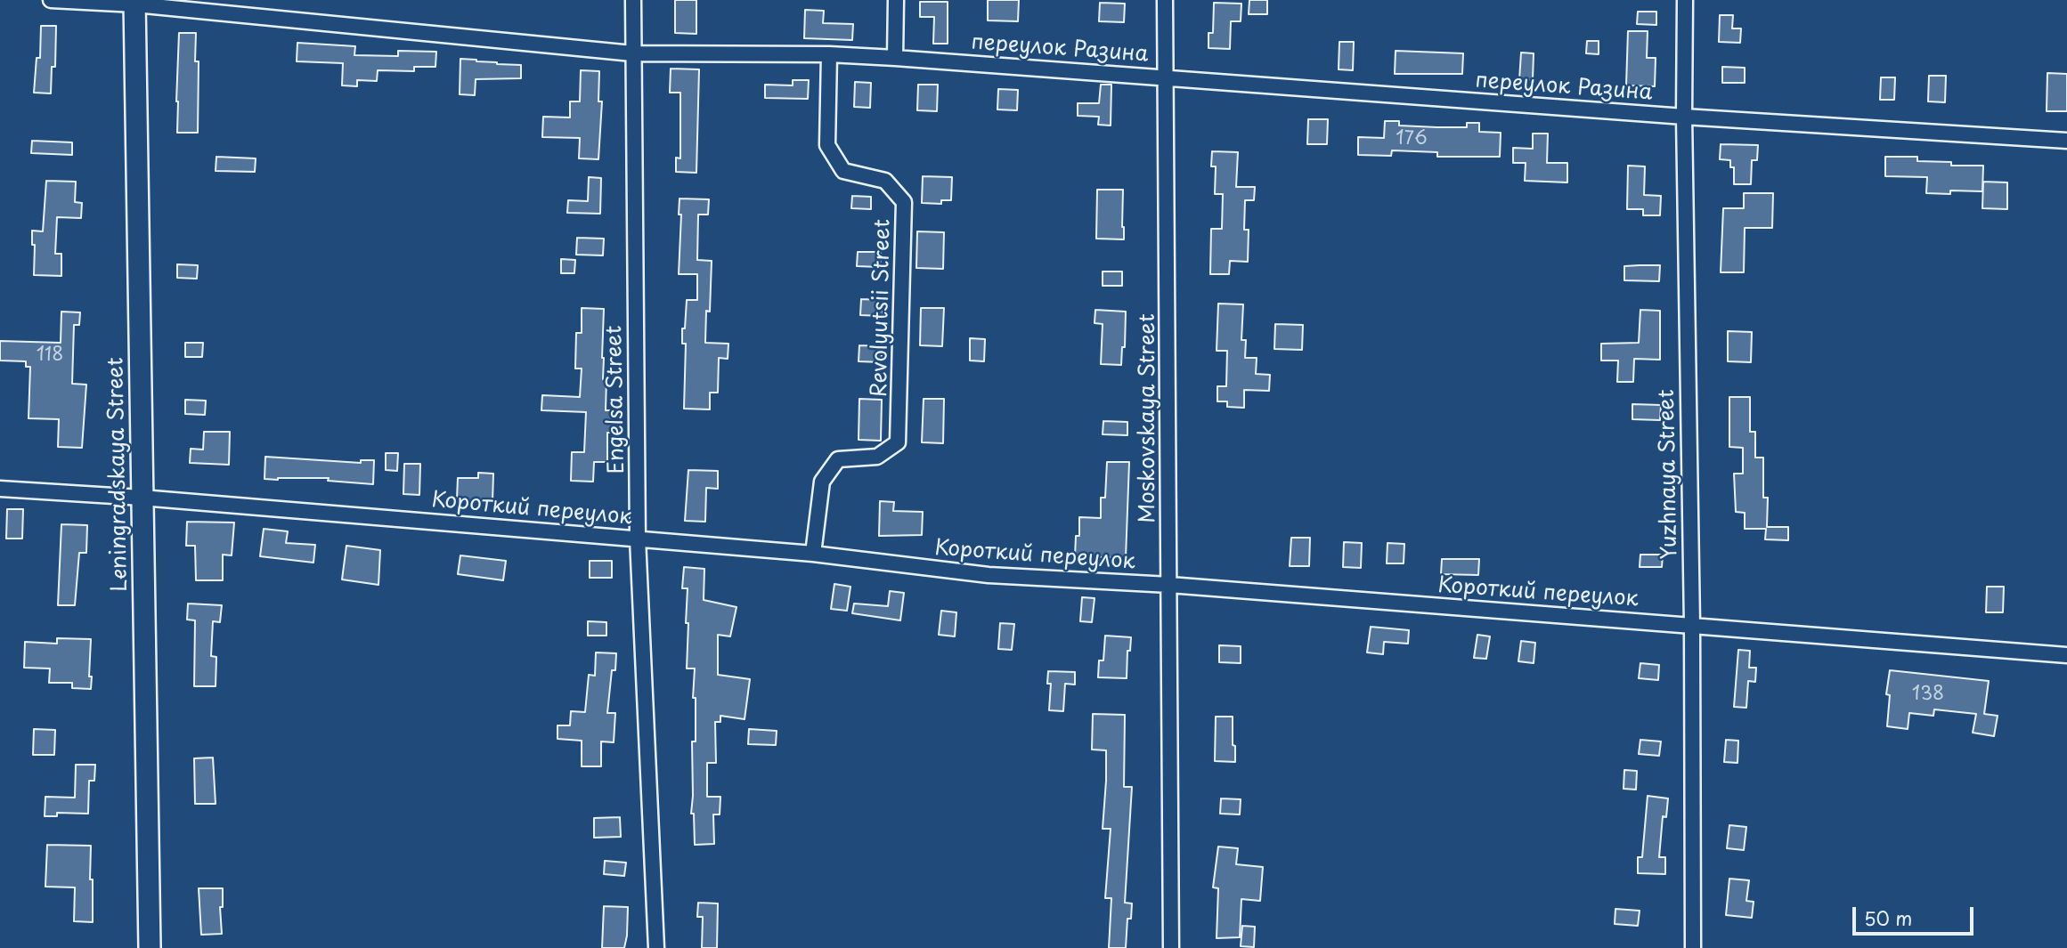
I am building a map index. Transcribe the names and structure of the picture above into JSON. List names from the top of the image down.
{
  "streets": {
    "street": [
      "переулок Разина",
      "Revolyutsii Street",
      "Engelsa Street",
      "Moskovskaya Street",
      "Leningradskaya Street",
      "Yuzhnaya Street",
      "Короткий переулок"
    ]
  },
  "crossings": [
    ["переулок Разина", "Revolyutsii Street"],
    ["переулок Разина", "Engelsa Street"],
    ["переулок Разина", "Moskovskaya Street"],
    ["переулок Разина", "Leningradskaya Street"],
    ["переулок Разина", "Yuzhnaya Street"],
    ["Revolyutsii Street", "Короткий переулок"],
    ["Engelsa Street", "Короткий переулок"],
    ["Moskovskaya Street", "Короткий переулок"],
    ["Leningradskaya Street", "Короткий переулок"],
    ["Yuzhnaya Street", "Короткий переулок"]
  ],
  "house_numbers": ["176", "118", "138"],
  "scale_bar": "50 m"
}
